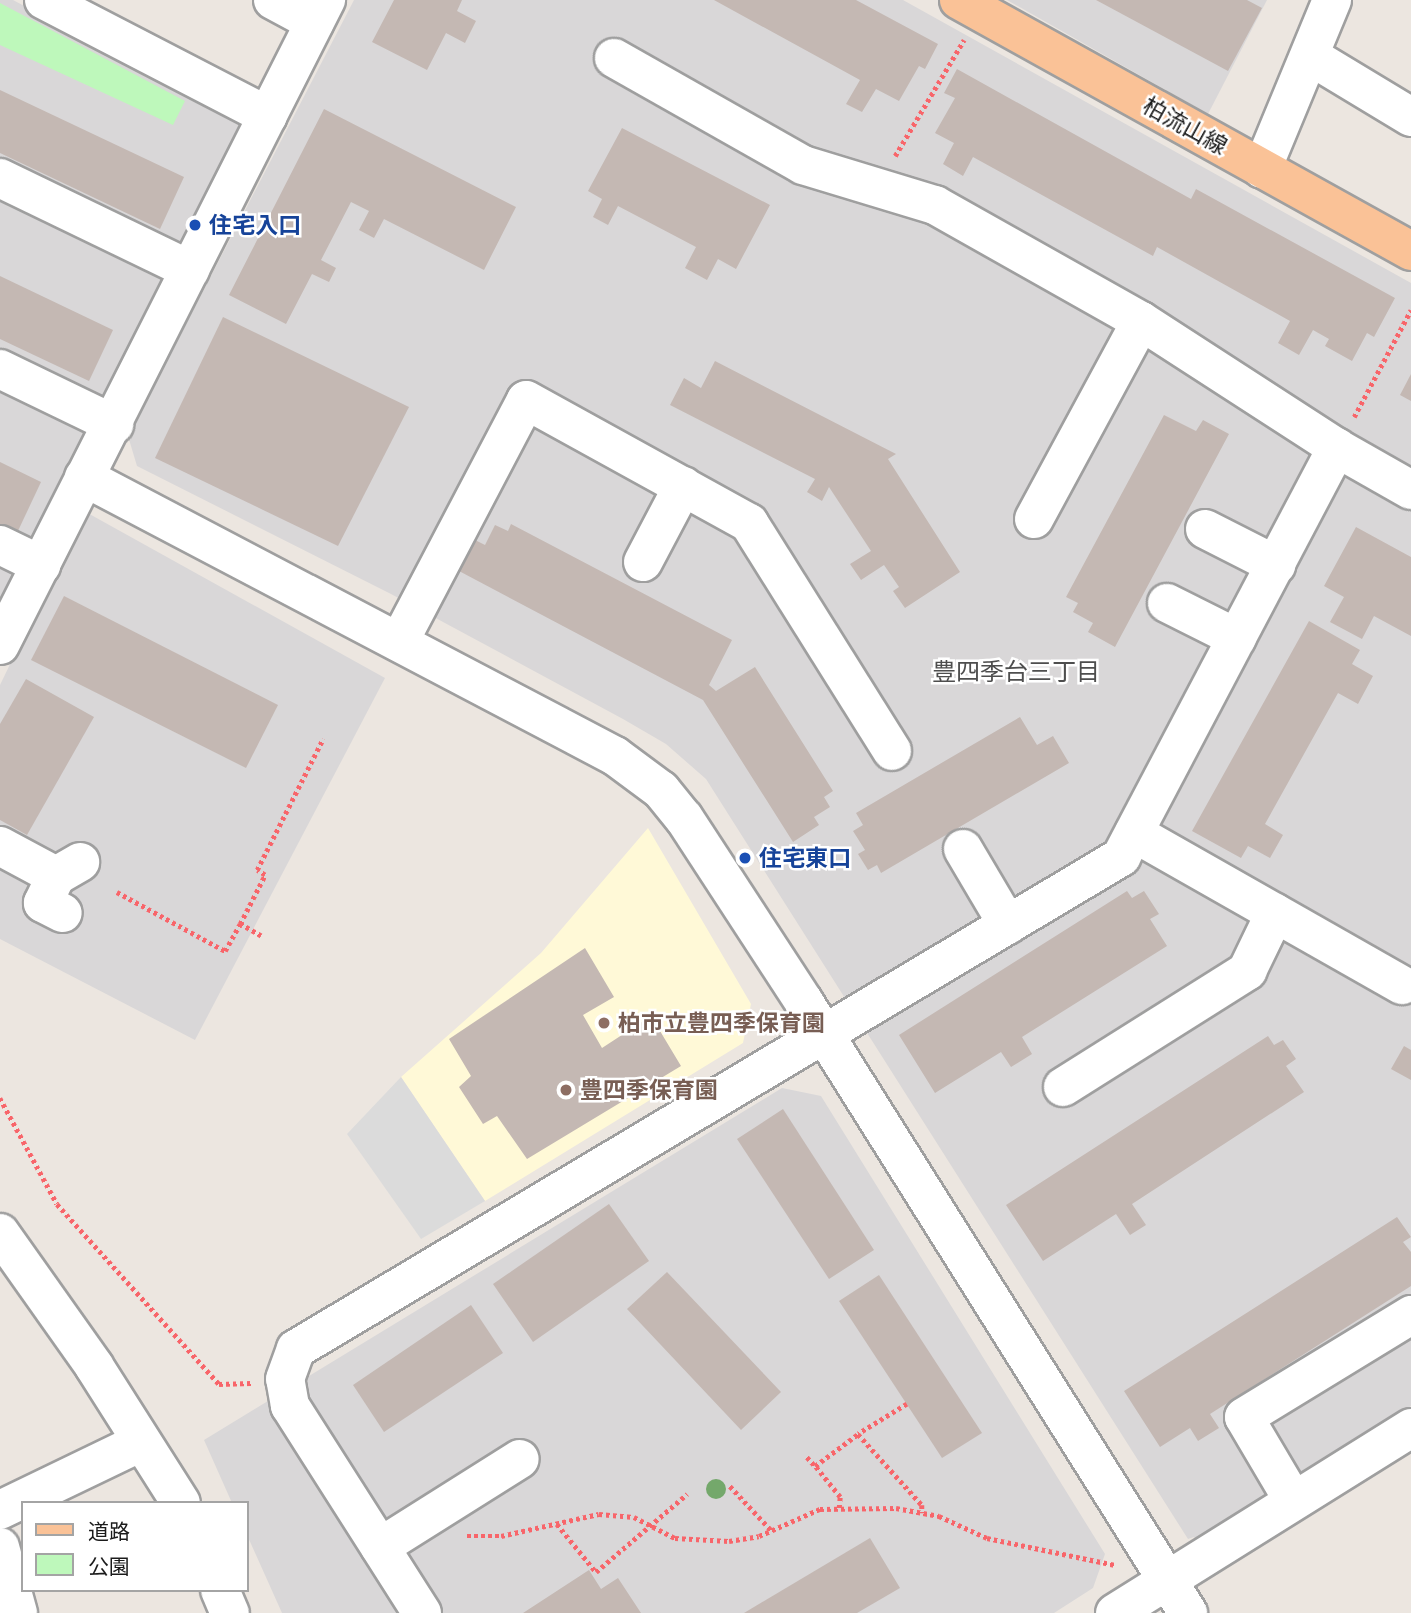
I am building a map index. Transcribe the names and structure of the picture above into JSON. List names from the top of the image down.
{
  "streets": {
    "main road": ["柏流山線"]
  },
  "districts": ["豊四季台三丁目"],
  "places": [
    "住宅入口",
    "住宅東口",
    "柏市立豊四季保育園",
    "豊四季保育園"
  ],
  "legend": ["道路", "公園"]
}
